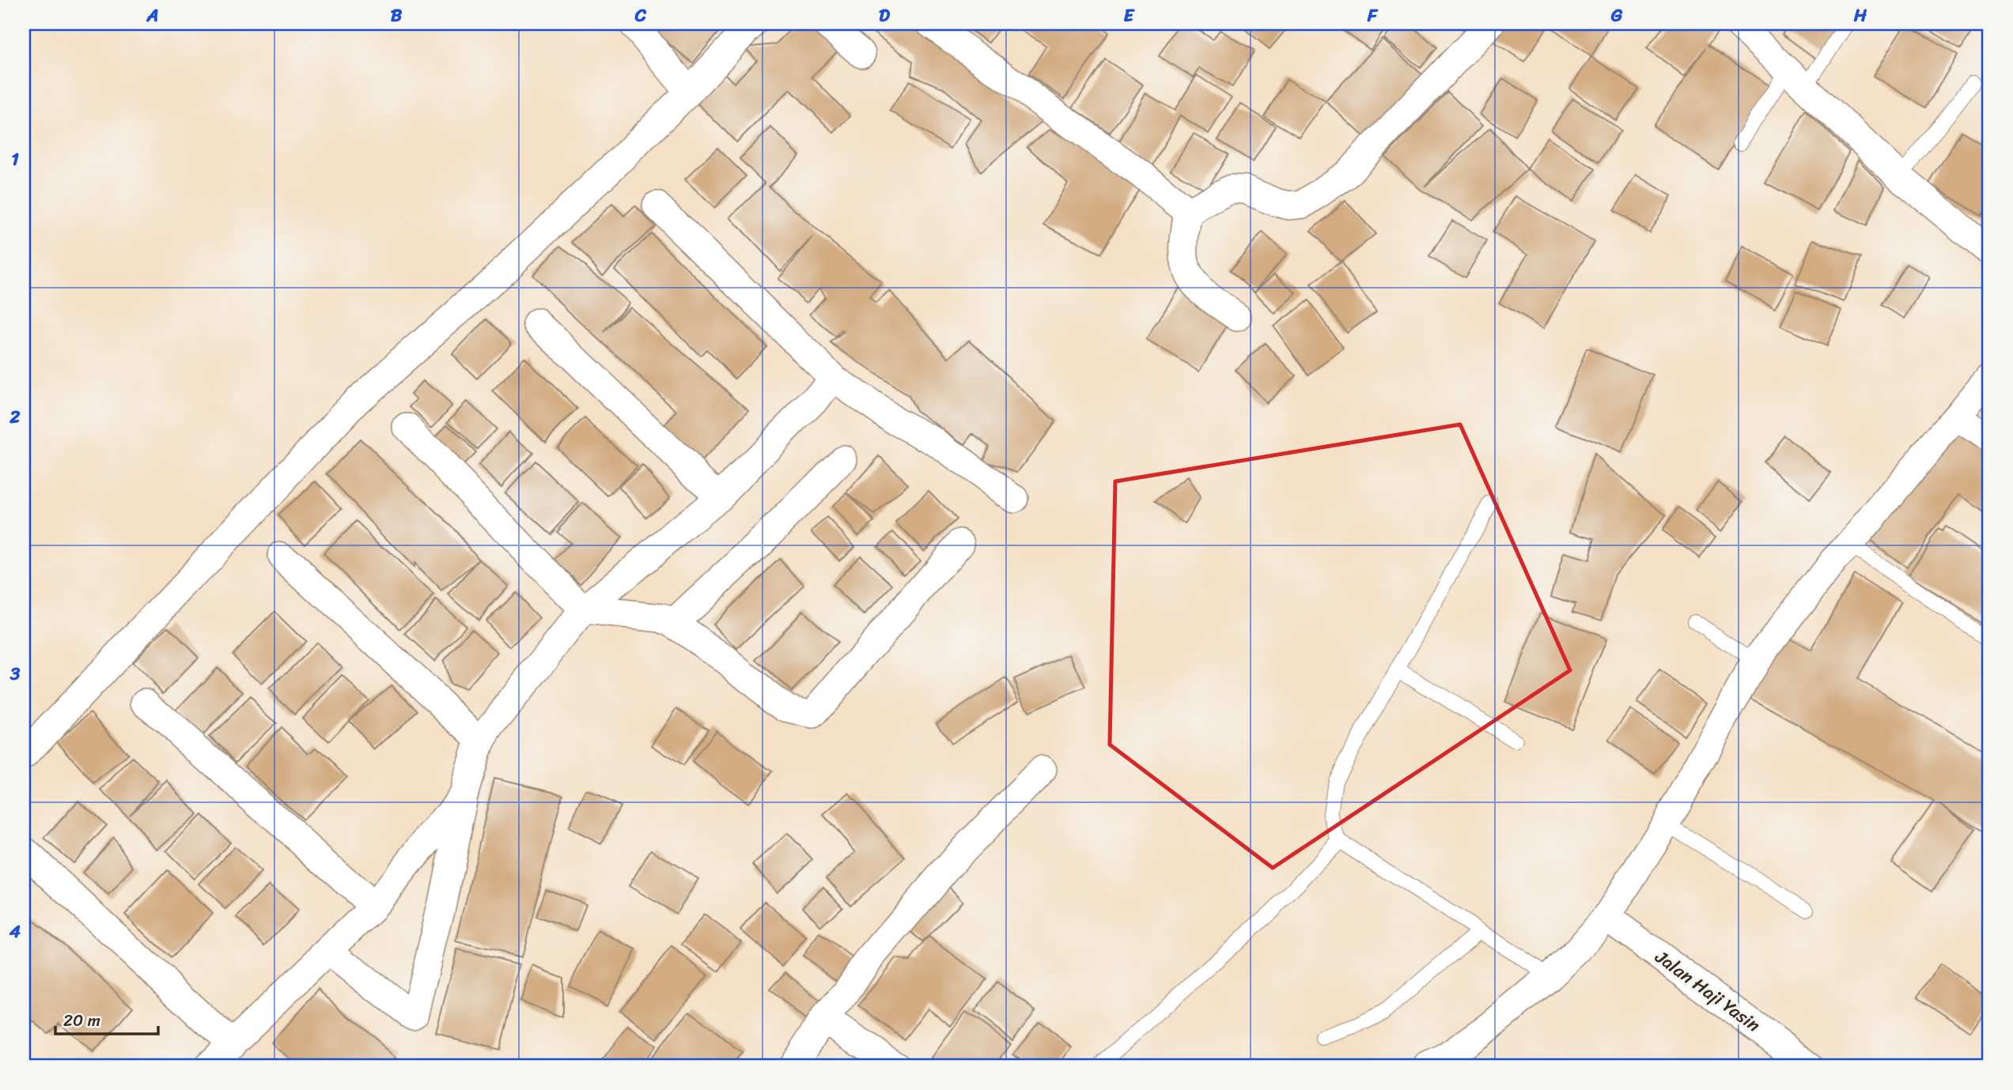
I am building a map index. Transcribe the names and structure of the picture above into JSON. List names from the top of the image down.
{
  "streets": {
    "street": ["Jalan Haji Yasin"]
  },
  "scale_bar": "20 m",
  "grid": {
    "columns": [
      "A",
      "B",
      "C",
      "D",
      "E",
      "F",
      "G",
      "H"
    ],
    "rows": [
      "1",
      "2",
      "3",
      "4"
    ]
  }
}
